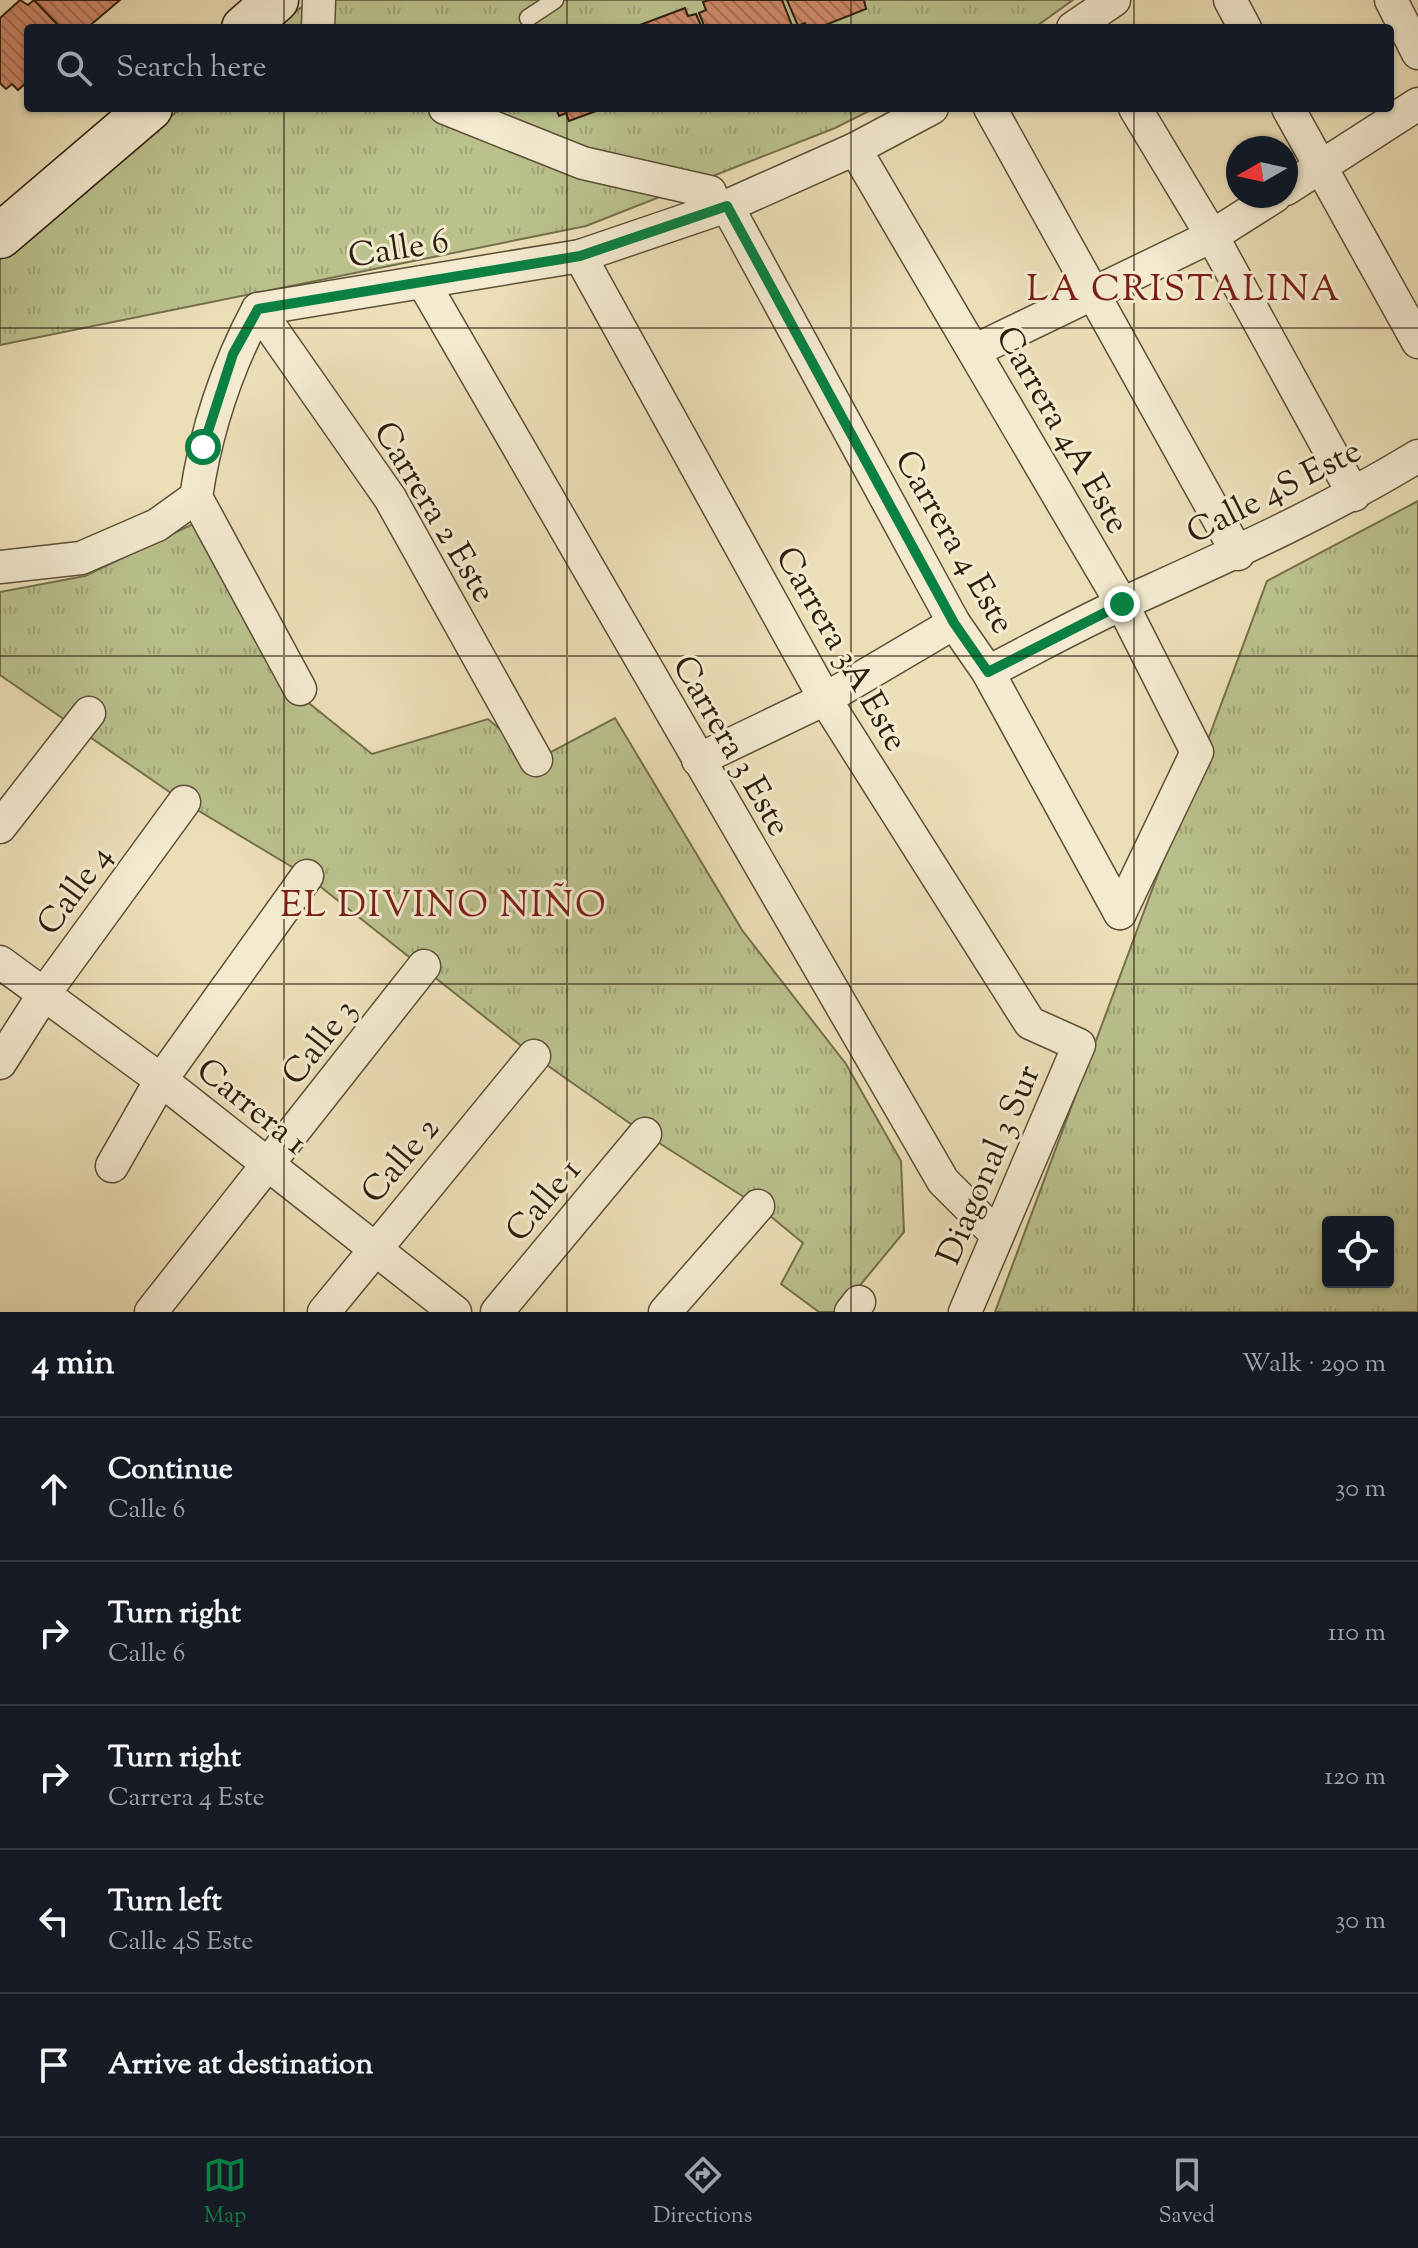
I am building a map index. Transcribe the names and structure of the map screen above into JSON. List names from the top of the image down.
{
  "streets": {
    "street": [
      "Calle 6",
      "Carrera 4A Este",
      "Calle 4S Este",
      "Carrera 2 Este",
      "Carrera 4 Este",
      "Carrera 3A Este",
      "Carrera 3 Este",
      "Calle 4",
      "Calle 3",
      "Carrera 1",
      "Calle 2",
      "Diagonal 3 Sur",
      "Calle 1"
    ]
  },
  "crossings": [
    ["Calle 6", "Carrera 4A Este"],
    ["Calle 6", "Carrera 2 Este"],
    ["Calle 6", "Carrera 4 Este"],
    ["Calle 6", "Carrera 3A Este"],
    ["Calle 6", "Carrera 3 Este"],
    ["Carrera 4A Este", "Calle 4S Este"],
    ["Carrera 4A Este", "Carrera 4 Este"],
    ["Calle 4S Este", "Carrera 4 Este"],
    ["Carrera 3A Este", "Diagonal 3 Sur"],
    ["Carrera 3 Este", "Diagonal 3 Sur"],
    ["Calle 4", "Carrera 1"],
    ["Calle 3", "Carrera 1"],
    ["Carrera 1", "Calle 2"]
  ],
  "districts": ["LA CRISTALINA", "EL DIVINO NIÑO"],
  "north": "left",
  "page": {
    "search": "Search here",
    "heading": ["4 min", "Walk · 290 m"],
    "list": [
      ["Continue", "Calle 6", "30 m"],
      ["Turn right", "Calle 6", "110 m"],
      ["Turn right", "Carrera 4 Este", "120 m"],
      ["Turn left", "Calle 4S Este", "30 m"],
      "Arrive at destination"
    ],
    "nav": ["Map", "Directions", "Saved"]
  }
}
